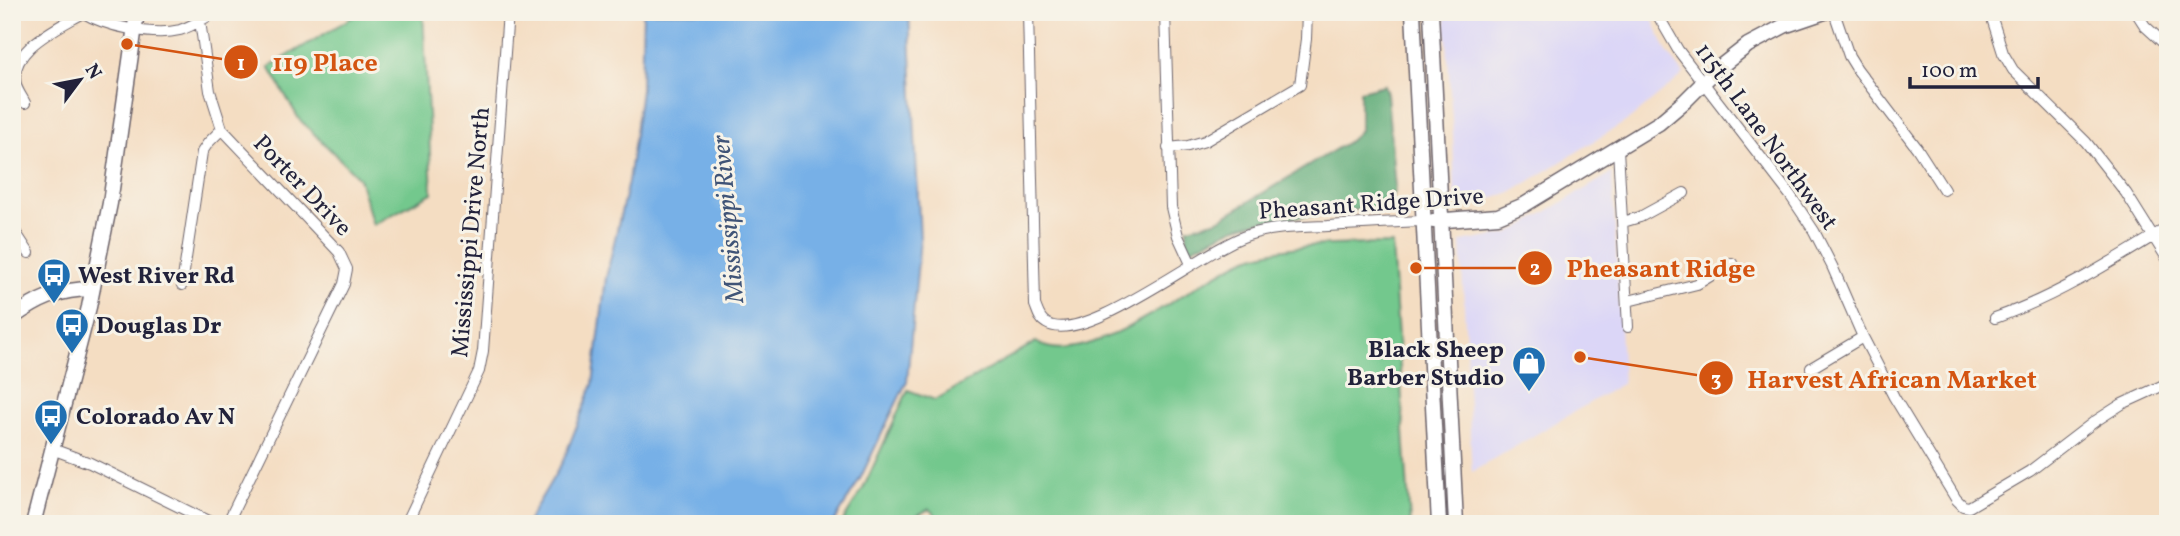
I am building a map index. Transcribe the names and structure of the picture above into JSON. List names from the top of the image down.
{
  "streets": {
    "main road": ["Pheasant Ridge Drive"],
    "street": ["115th Lane Northwest", "Porter Drive", "Mississippi Drive North"]
  },
  "crossings": [
    ["115th Lane Northwest", "Pheasant Ridge Drive"]
  ],
  "water": ["Mississippi River"],
  "places": {
    "other": ["119 Place", "Pheasant Ridge", "Harvest African Market"],
    "bus stop": ["West River Rd", "Douglas Dr", "Colorado Av N"],
    "shop": ["Black Sheep Barber Studio"]
  },
  "scale_bar": "100 m",
  "north": "top right"
}
